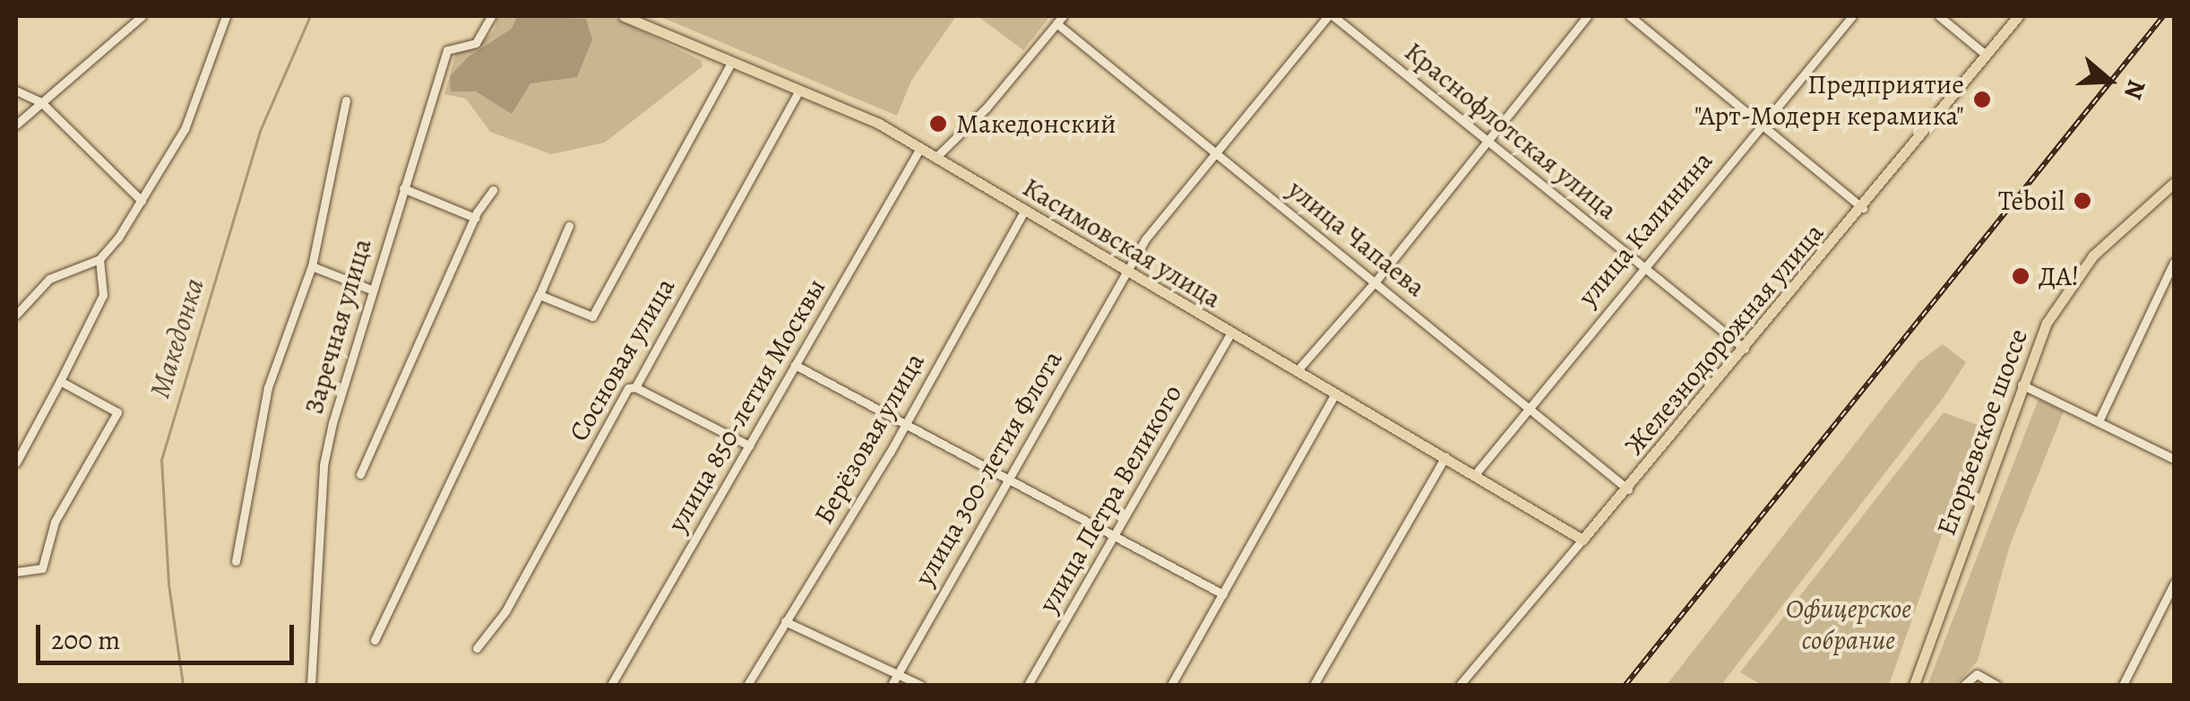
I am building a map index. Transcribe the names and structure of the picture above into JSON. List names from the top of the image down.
{
  "streets": {
    "main road": ["Касимовская улица", "Железнодорожная улица", "Егорьевское шоссе"],
    "street": [
      "Краснофлотская улица",
      "улица Калинина",
      "улица Чапаева",
      "Заречная улица",
      "Сосновая улица",
      "улица 850-летия Москвы",
      "Берёзовая улица",
      "улица 300-летия Флота",
      "улица Петра Великого"
    ]
  },
  "crossings": [
    ["Краснофлотская улица", "улица Калинина"],
    ["Краснофлотская улица", "Железнодорожная улица"],
    ["Краснофлотская улица", "улица 300-летия Флота"],
    ["улица Калинина", "улица Чапаева"],
    ["улица Калинина", "Касимовская улица"],
    ["улица Чапаева", "Железнодорожная улица"],
    ["улица Чапаева", "улица 300-летия Флота"],
    ["Касимовская улица", "Железнодорожная улица"],
    ["Касимовская улица", "Сосновая улица"],
    ["Касимовская улица", "улица 850-летия Москвы"],
    ["Касимовская улица", "Берёзовая улица"],
    ["Касимовская улица", "улица 300-летия Флота"],
    ["Касимовская улица", "улица Петра Великого"]
  ],
  "water": ["Македонка"],
  "parks": ["Офицерское собрание"],
  "places": [
    "Предприятие \"Арт-Модерн керамика\"",
    "Македонский",
    "Teboil",
    "ДА!"
  ],
  "scale_bar": "200 m",
  "north": "right"
}
